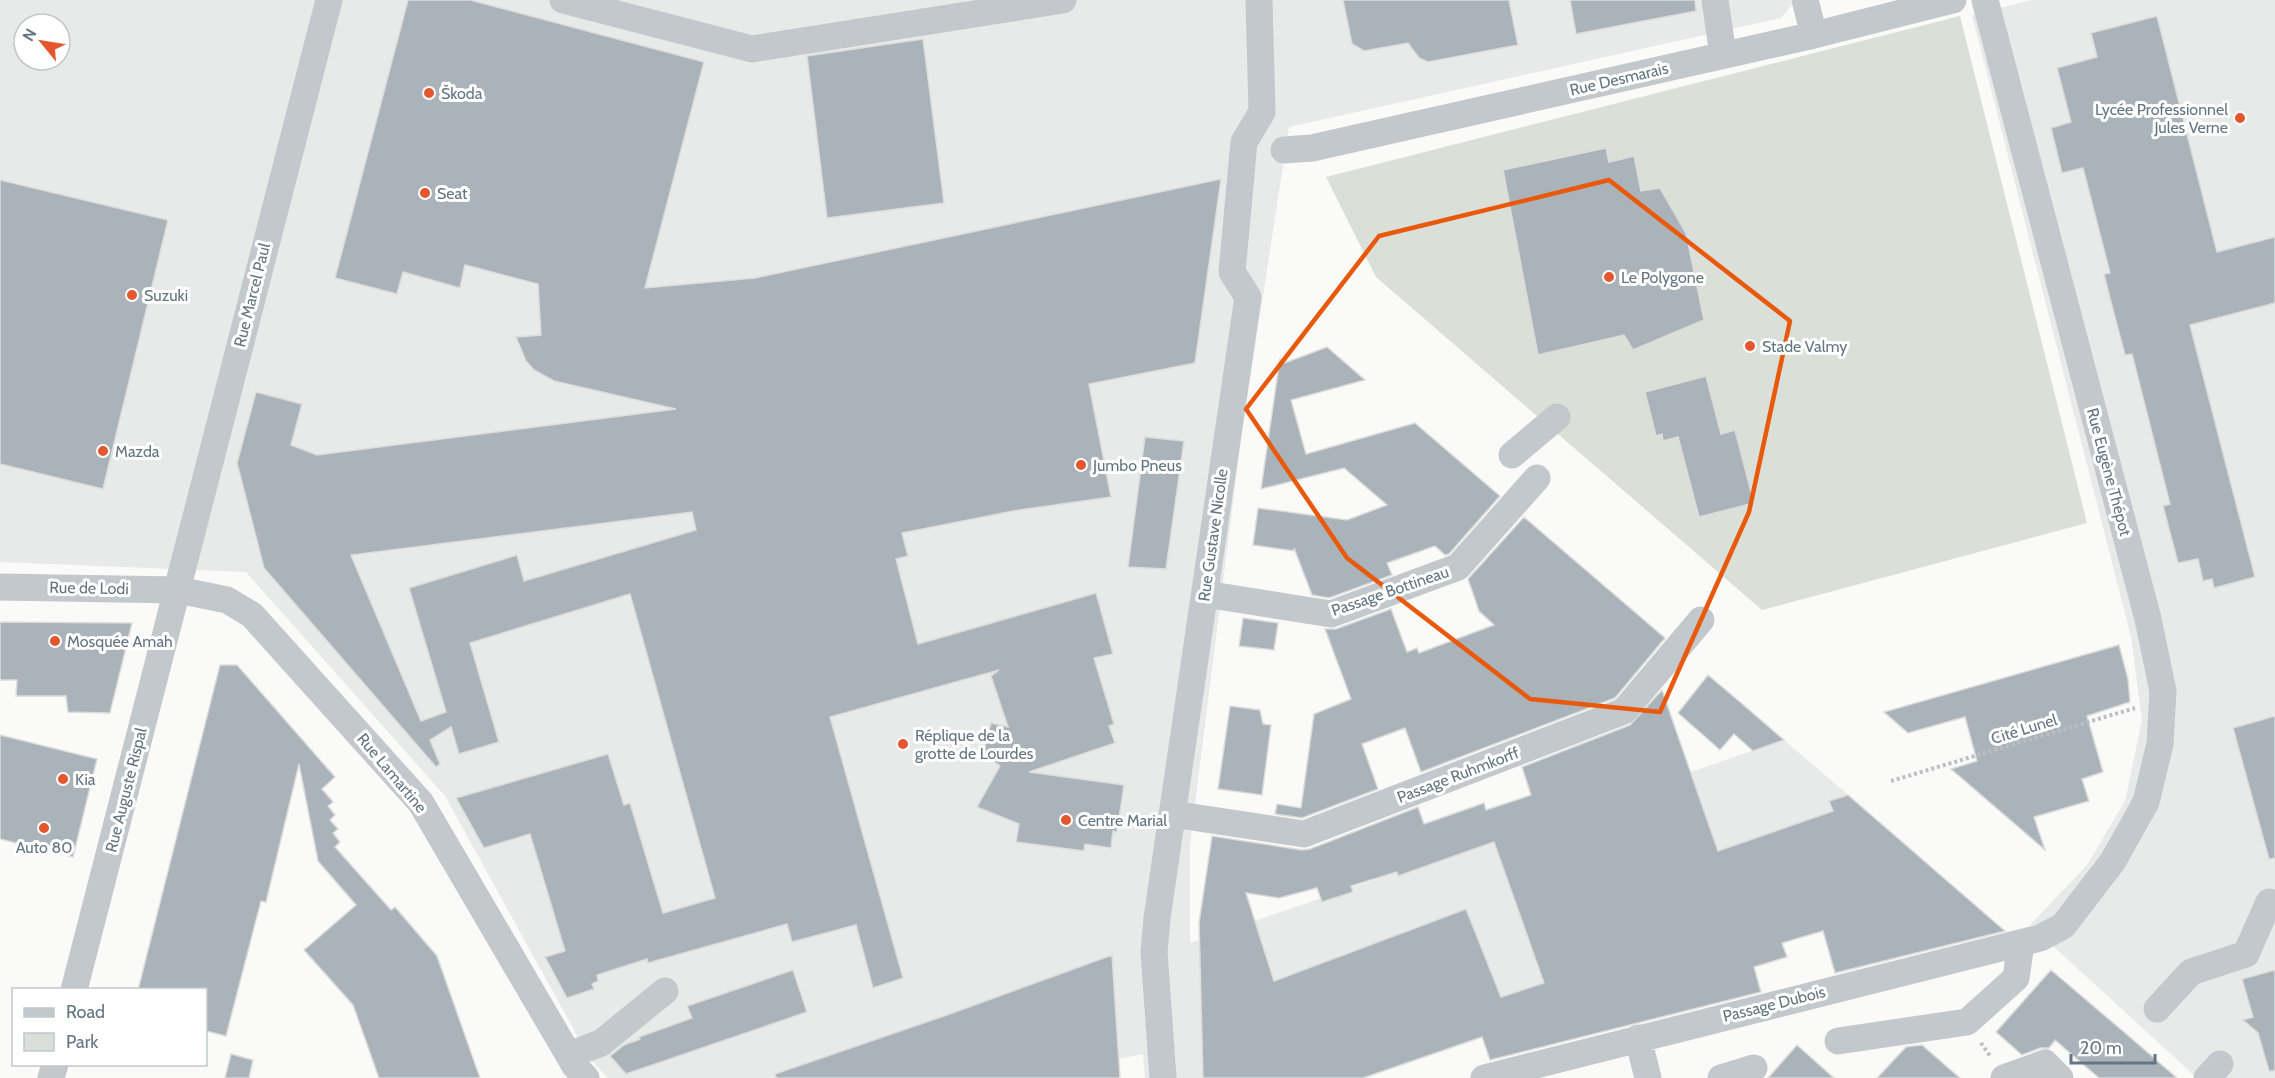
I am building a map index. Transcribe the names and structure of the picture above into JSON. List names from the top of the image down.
{
  "streets": {
    "street": [
      "Rue Desmarais",
      "Rue Marcel Paul",
      "Rue Eugène Thépot",
      "Rue Gustave Nicolle",
      "Rue de Lodi",
      "Passage Bottineau",
      "Rue Lamartine",
      "Passage Ruhmkorff",
      "Rue Auguste Rispal",
      "Passage Dubois"
    ],
    "path": ["Cité Lunel"]
  },
  "crossings": [
    ["Rue Marcel Paul", "Rue de Lodi"],
    ["Rue Marcel Paul", "Rue Lamartine"],
    ["Rue Marcel Paul", "Rue Auguste Rispal"],
    ["Rue Eugène Thépot", "Cité Lunel"],
    ["Rue Eugène Thépot", "Passage Dubois"],
    ["Rue Gustave Nicolle", "Passage Bottineau"],
    ["Rue Gustave Nicolle", "Passage Ruhmkorff"],
    ["Rue de Lodi", "Rue Lamartine"],
    ["Rue de Lodi", "Rue Auguste Rispal"],
    ["Rue Lamartine", "Rue Auguste Rispal"]
  ],
  "places": [
    "Škoda",
    "Lycée Professionnel Jules Verne",
    "Seat",
    "Le Polygone",
    "Suzuki",
    "Stade Valmy",
    "Mazda",
    "Jumbo Pneus",
    "Mosquée Amah",
    "Réplique de la grotte de Lourdes",
    "Kia",
    "Centre Marial",
    "Auto 80"
  ],
  "legend": ["Road", "Park"],
  "scale_bar": "20 m",
  "north": "top left"
}
